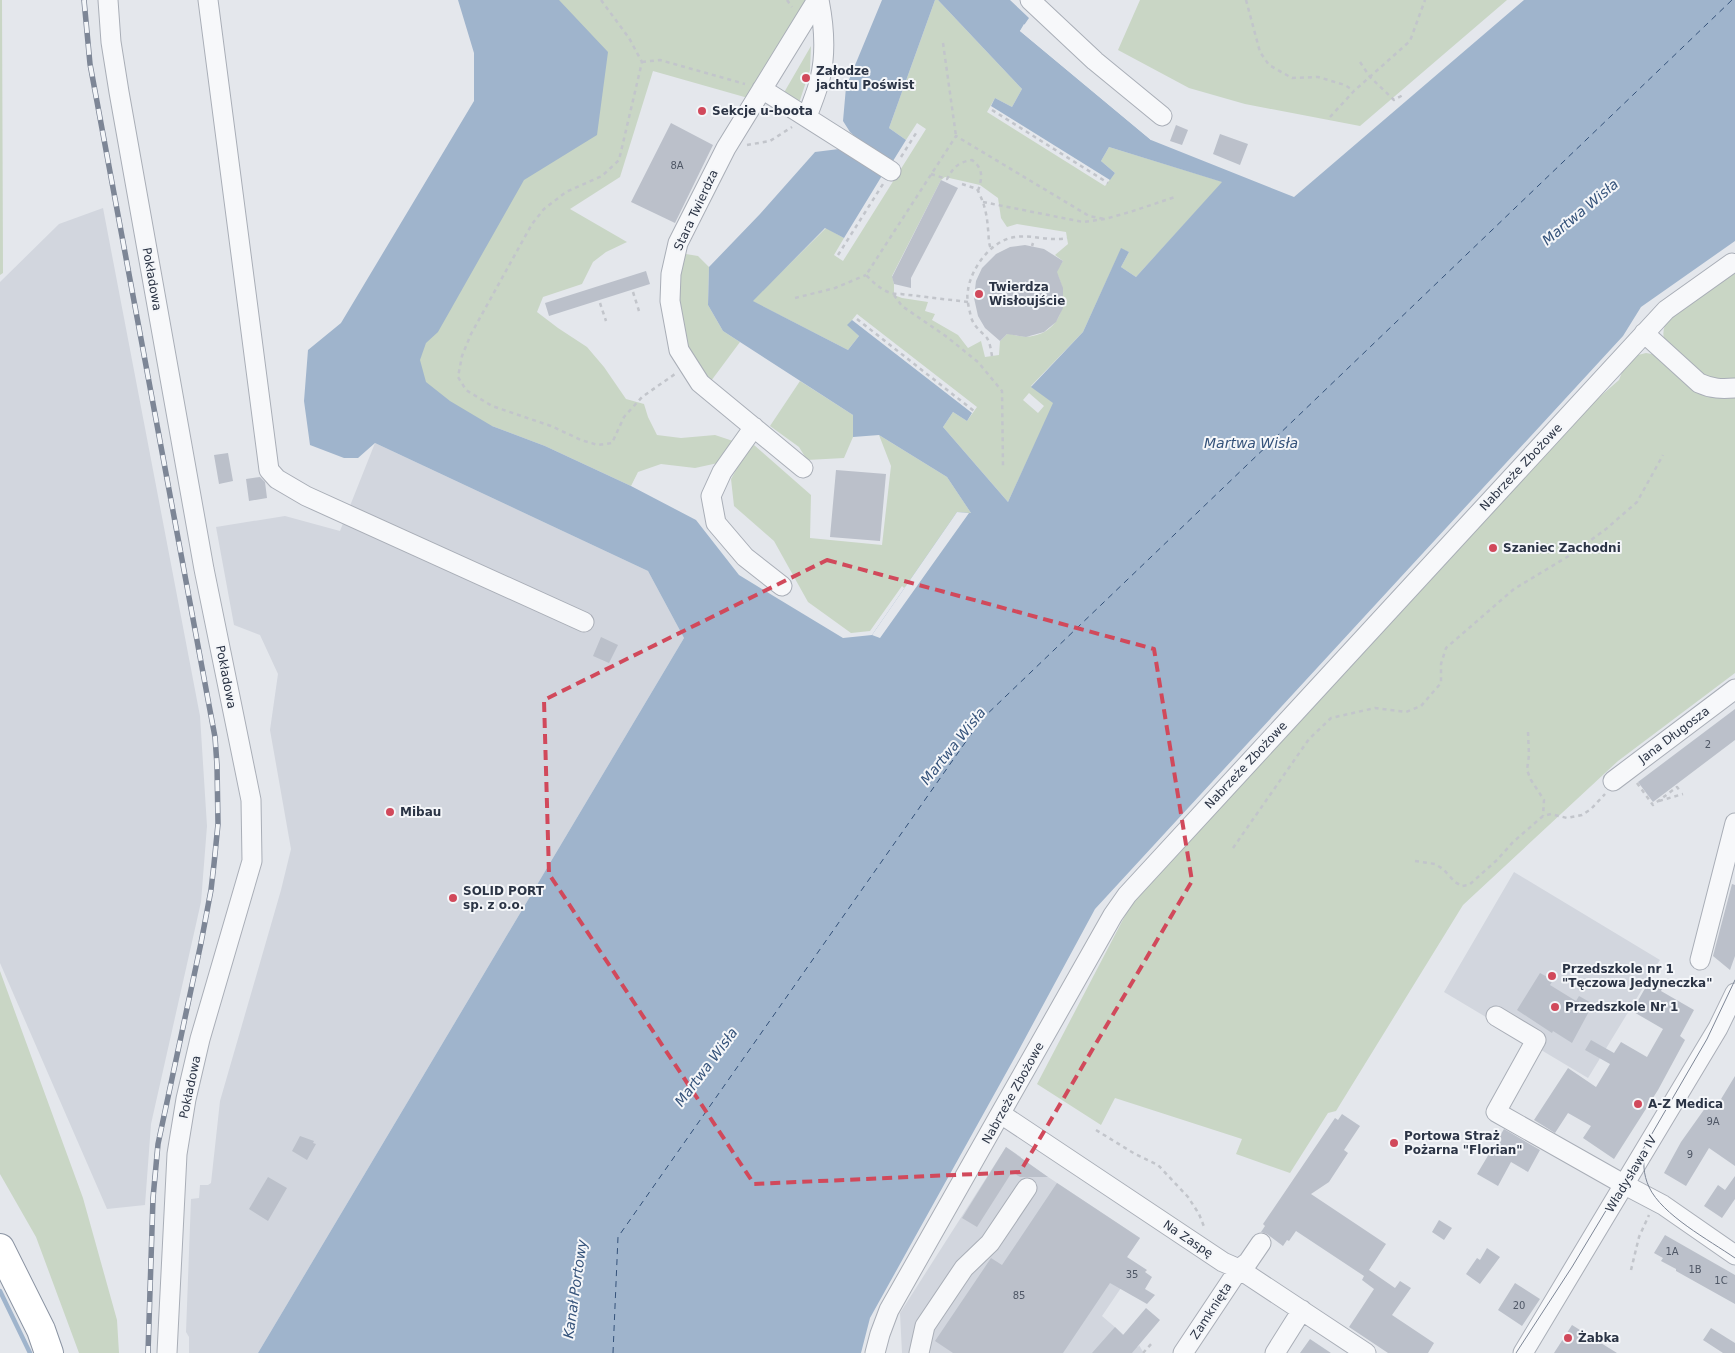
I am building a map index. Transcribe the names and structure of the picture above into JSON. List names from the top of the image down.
{
  "streets": {
    "street": [
      "Stara Twierdza",
      "Pokładowa",
      "Nabrzeże Zbożowe",
      "Jana Długosza",
      "Władysława IV",
      "Na Zaspę",
      "Zamknięta"
    ]
  },
  "crossings": [
    ["Nabrzeże Zbożowe", "Na Zaspę"],
    ["Na Zaspę", "Zamknięta"]
  ],
  "water": ["Martwa Wisła", "Kanał Portowy"],
  "places": [
    "Załodze jachtu Poświst",
    "Sekcje u-boota",
    "Twierdza Wisłoujście",
    "Szaniec Zachodni",
    "Mibau",
    "SOLID PORT sp. z o.o.",
    "Przedszkole nr 1 \"Tęczowa Jedyneczka\"",
    "Przedszkole Nr 1",
    "A-Z Medica",
    "Portowa Straż Pożarna \"Florian\"",
    "Żabka"
  ],
  "house_numbers": [
    "8A",
    "2",
    "9A",
    "9",
    "1A",
    "1B",
    "35",
    "1C",
    "85",
    "20"
  ]
}
